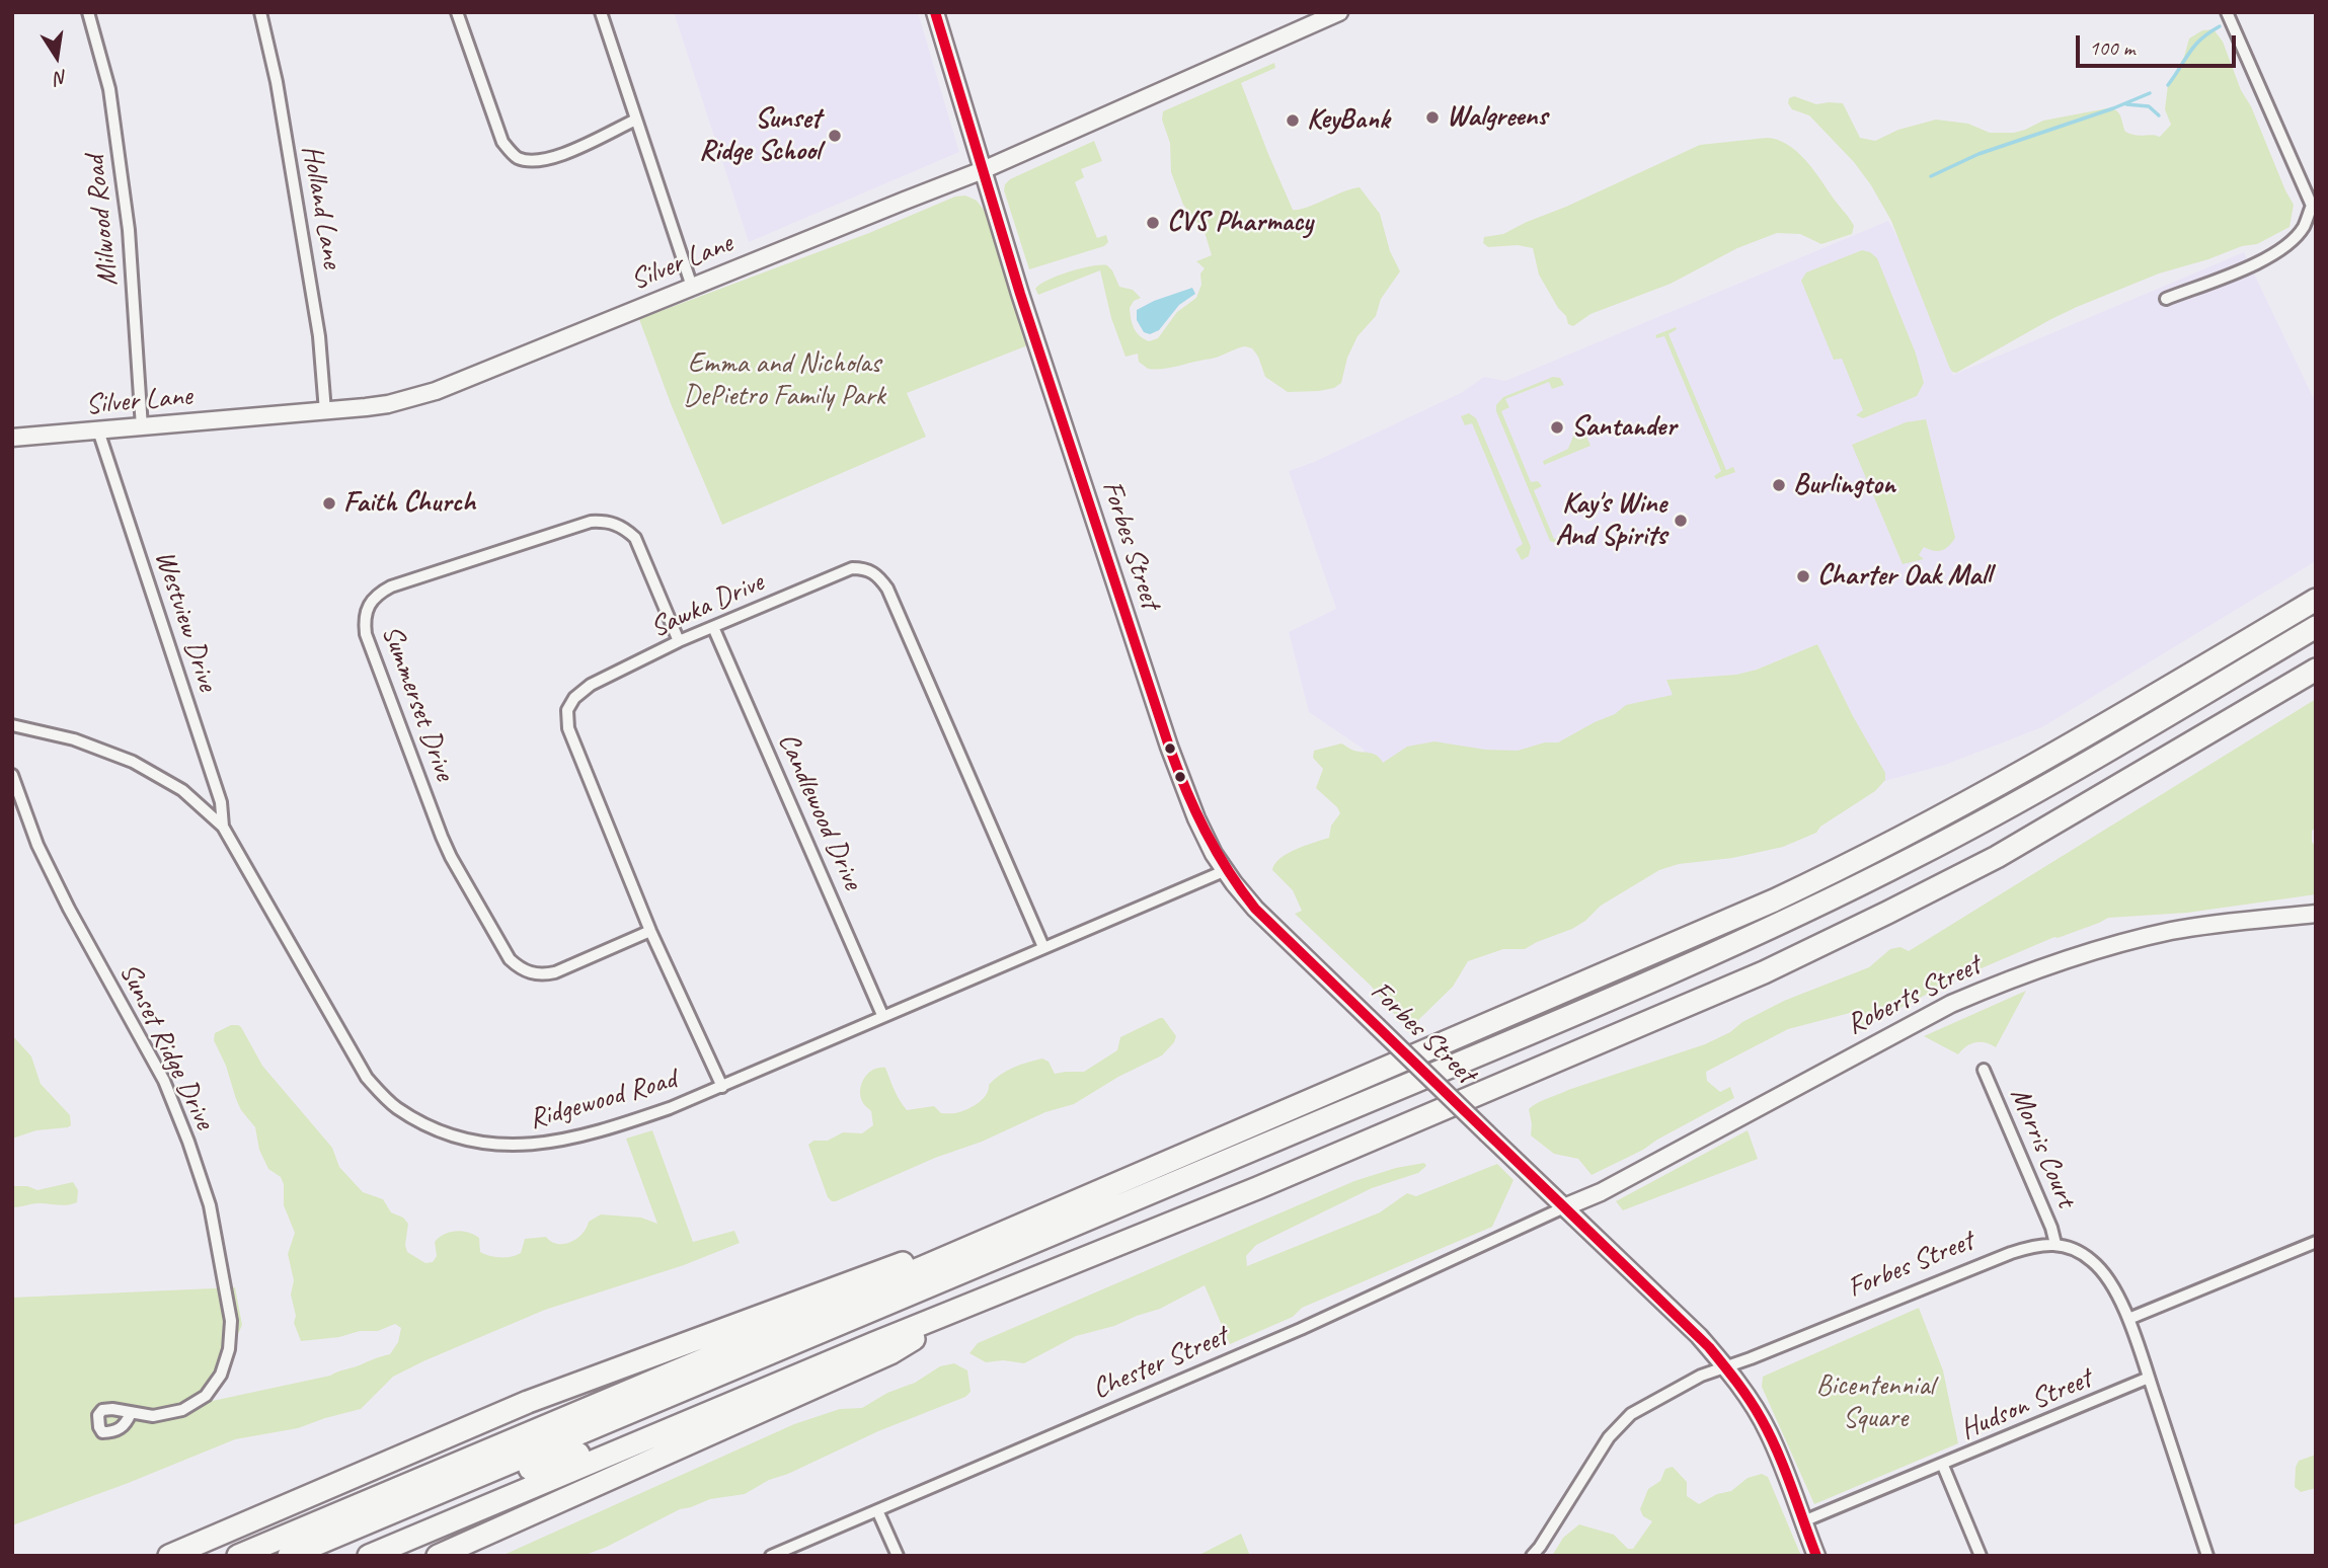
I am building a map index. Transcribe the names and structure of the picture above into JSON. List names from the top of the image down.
{
  "streets": {
    "main road": ["Silver Lane", "Forbes Street", "Roberts Street"],
    "street": [
      "Holland Lane",
      "Milwood Road",
      "Sawka Drive",
      "Westview Drive",
      "Summerset Drive",
      "Candlewood Drive",
      "Sunset Ridge Drive",
      "Ridgewood Road",
      "Morris Court",
      "Chester Street",
      "Hudson Street"
    ]
  },
  "crossings": [
    ["Holland Lane", "Silver Lane"],
    ["Milwood Road", "Silver Lane"],
    ["Silver Lane", "Forbes Street"],
    ["Silver Lane", "Westview Drive"],
    ["Forbes Street", "Roberts Street"],
    ["Forbes Street", "Ridgewood Road"],
    ["Forbes Street", "Morris Court"],
    ["Forbes Street", "Chester Street"],
    ["Sawka Drive", "Summerset Drive"],
    ["Sawka Drive", "Candlewood Drive"],
    ["Sawka Drive", "Ridgewood Road"],
    ["Westview Drive", "Ridgewood Road"],
    ["Candlewood Drive", "Ridgewood Road"],
    ["Roberts Street", "Chester Street"]
  ],
  "parks": ["Emma and Nicholas DePietro Family Park", "Bicentennial Square"],
  "places": [
    "Walgreens",
    "KeyBank",
    "Sunset Ridge School",
    "CVS Pharmacy",
    "Santander",
    "Burlington",
    "Faith Church",
    "Kay's Wine And Spirits",
    "Charter Oak Mall"
  ],
  "scale_bar": "100 m",
  "north": "bottom"
}
